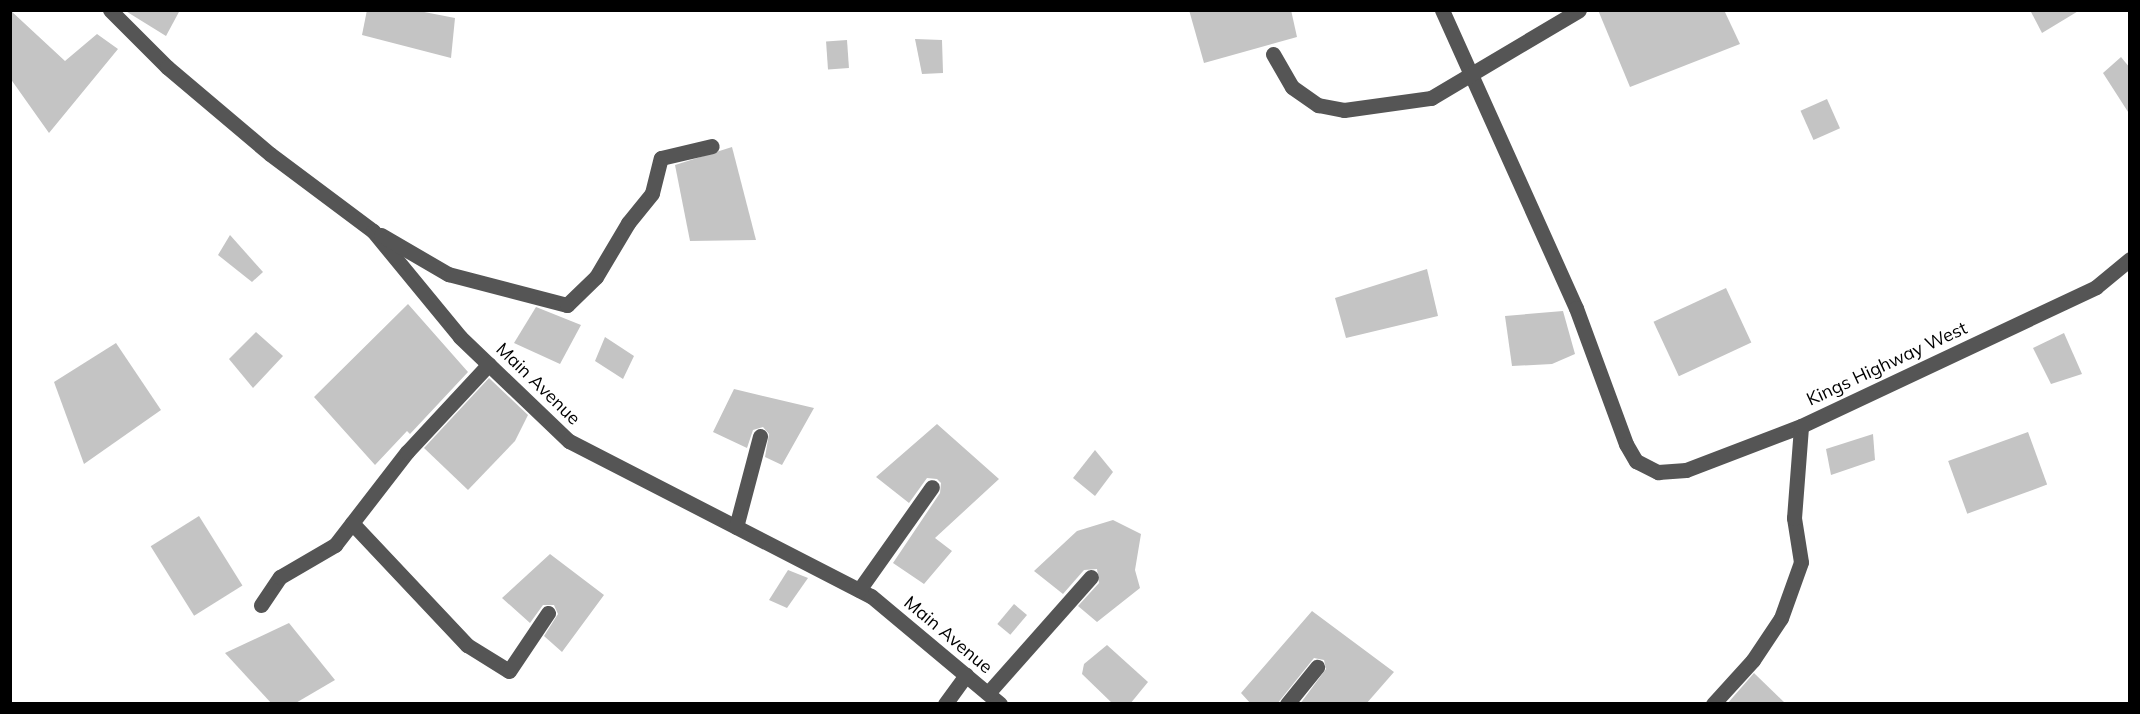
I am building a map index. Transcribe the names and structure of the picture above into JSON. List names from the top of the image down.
{
  "streets": {
    "street": ["Kings Highway West", "Main Avenue"]
  }
}
